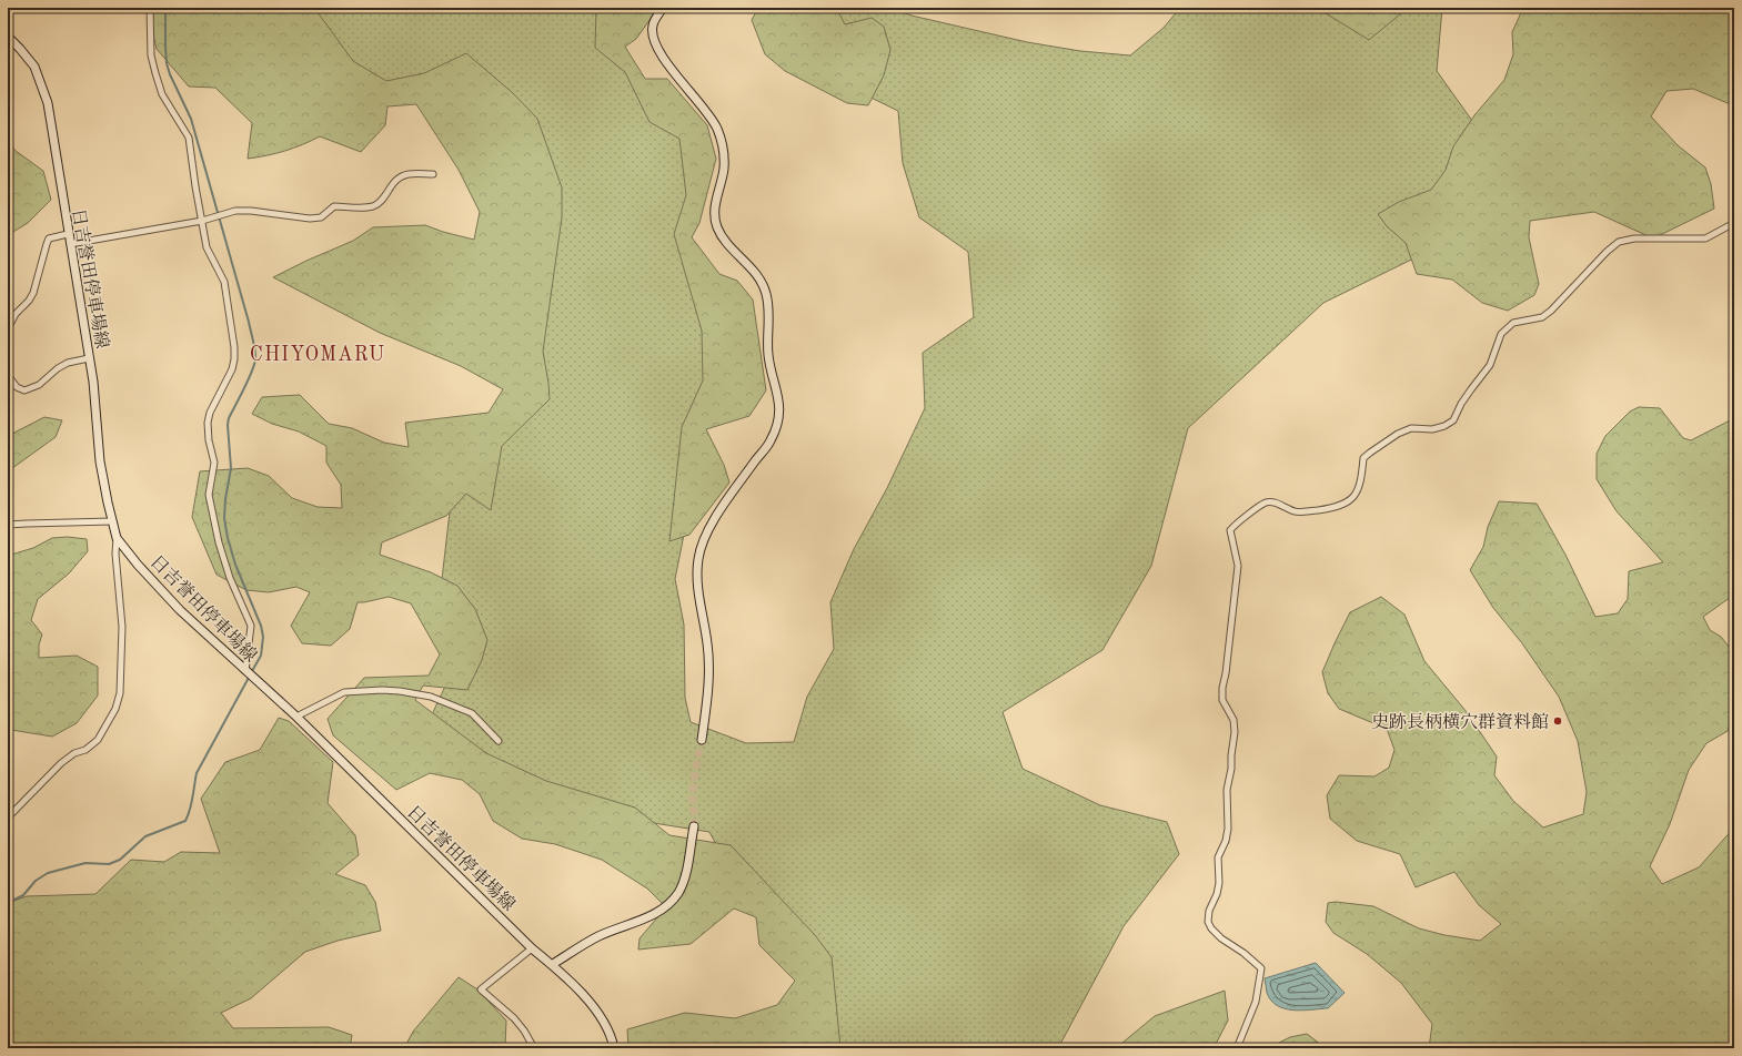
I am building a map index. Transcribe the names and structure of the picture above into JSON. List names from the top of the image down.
{
  "streets": {
    "main road": ["日吉誉田停車場線"]
  },
  "districts": ["CHIYOMARU"],
  "places": ["史跡長柄横穴群資料館"]
}
